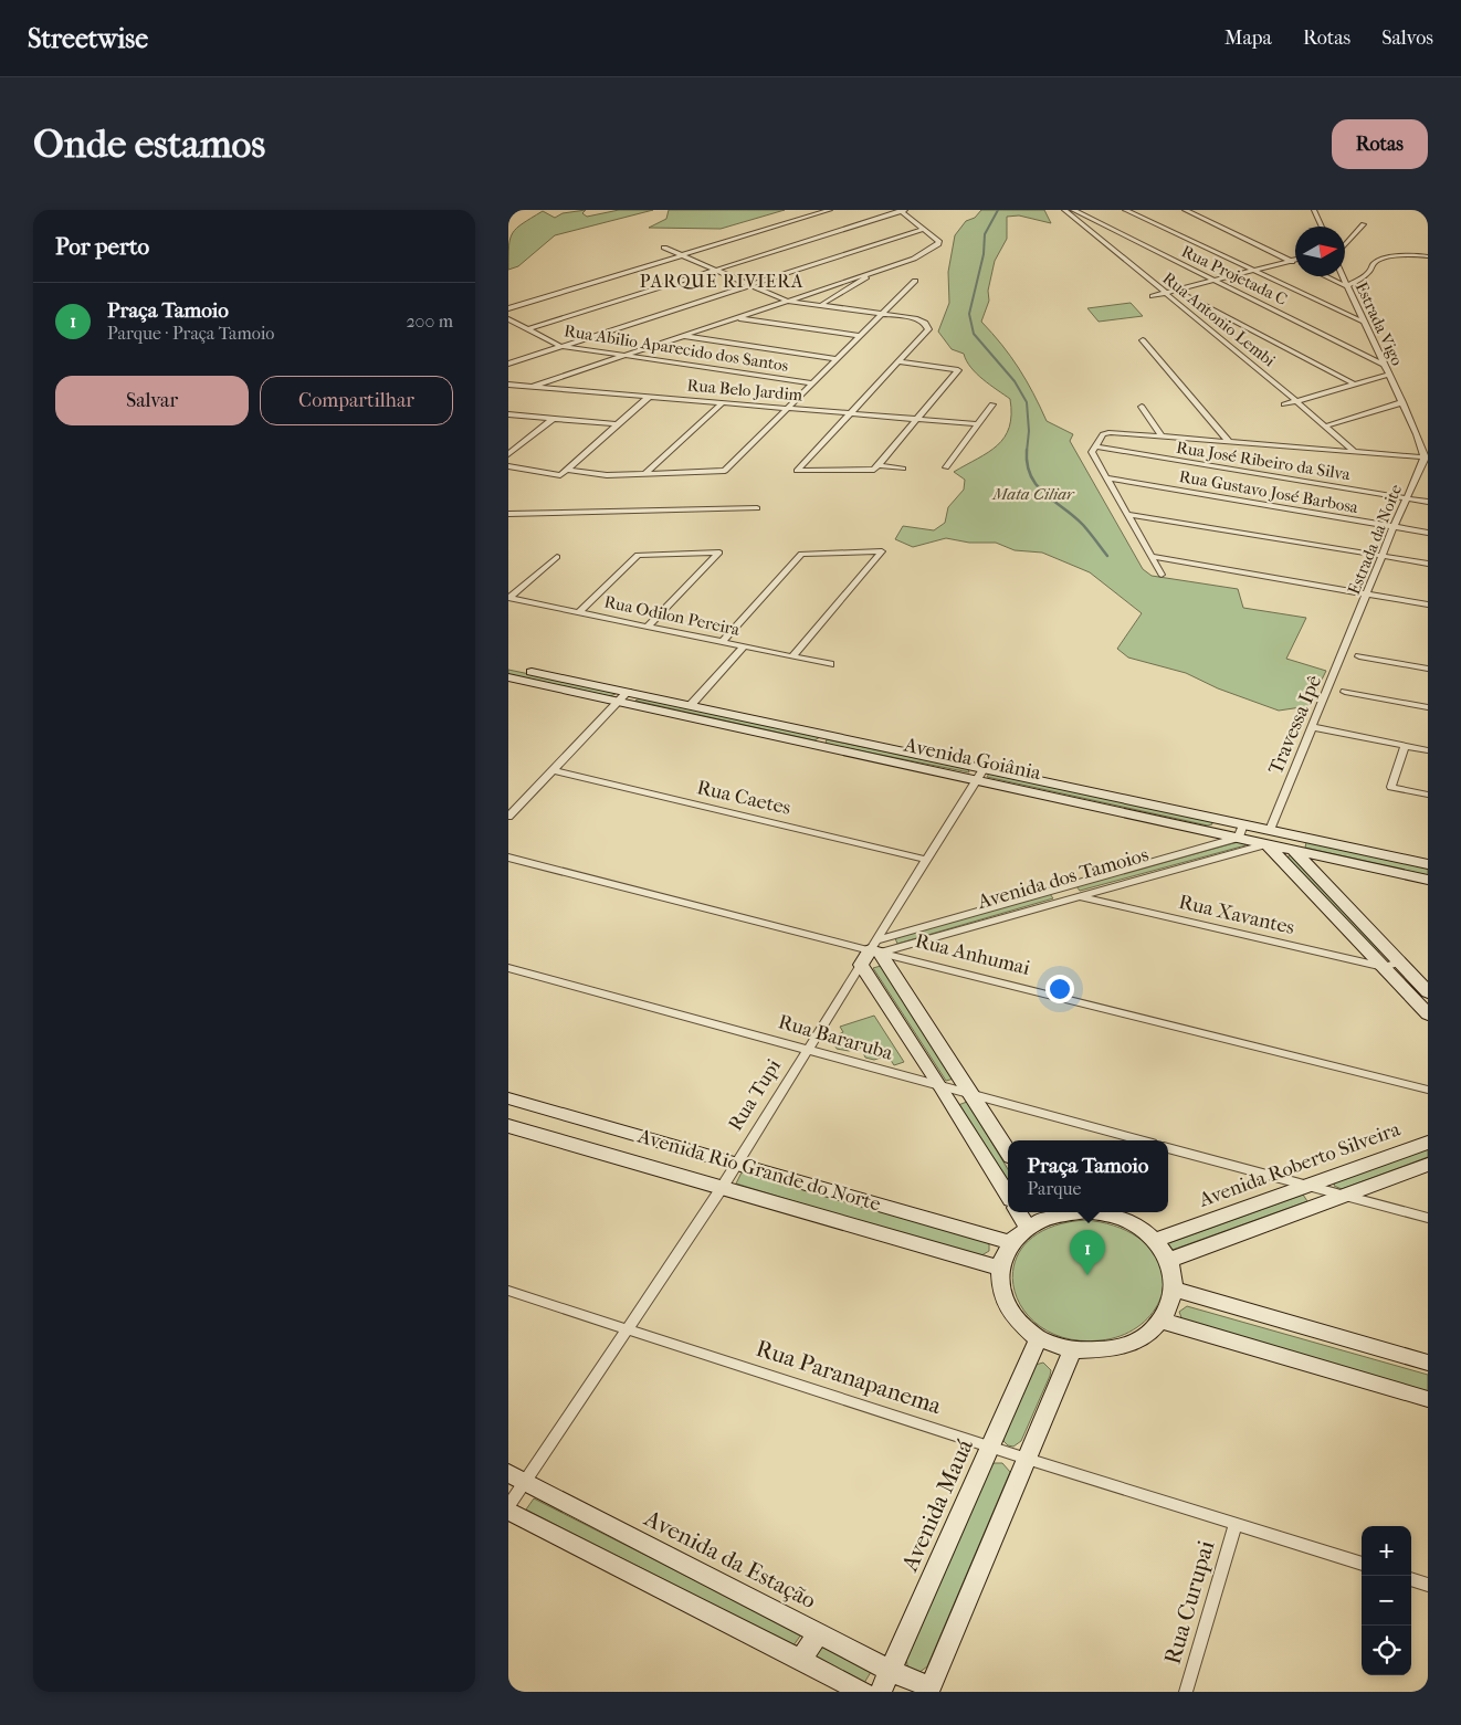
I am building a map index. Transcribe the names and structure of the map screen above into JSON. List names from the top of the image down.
{
  "streets": {
    "street": [
      "Rua Projetada C",
      "Rua Antonio Lembi",
      "Estrada Vigo",
      "Rua Abilio Aparecido dos Santos",
      "Rua Belo Jardim",
      "Rua José Ribeiro da Silva",
      "Rua Gustavo José Barbosa",
      "Estrada da Noite",
      "Rua Odilon Pereira",
      "Travessa Ipê",
      "Avenida Goiânia",
      "Rua Caetes",
      "Avenida dos Tamoios",
      "Rua Xavantes",
      "Rua Anhumai",
      "Rua Bararuba",
      "Rua Tupi",
      "Avenida Roberto Silveira",
      "Avenida Rio Grande do Norte",
      "Rua Paranapanema",
      "Avenida Mauá",
      "Avenida da Estação",
      "Rua Curupai"
    ]
  },
  "crossings": [
    ["Rua Projetada C", "Estrada Vigo"],
    ["Estrada Vigo", "Estrada da Noite"],
    ["Rua José Ribeiro da Silva", "Estrada da Noite"],
    ["Rua Gustavo José Barbosa", "Estrada da Noite"],
    ["Estrada da Noite", "Travessa Ipê"],
    ["Travessa Ipê", "Avenida Goiânia"],
    ["Travessa Ipê", "Avenida dos Tamoios"],
    ["Avenida Goiânia", "Avenida dos Tamoios"],
    ["Avenida Goiânia", "Rua Tupi"],
    ["Rua Caetes", "Rua Tupi"],
    ["Avenida dos Tamoios", "Rua Xavantes"],
    ["Avenida dos Tamoios", "Rua Anhumai"],
    ["Avenida dos Tamoios", "Rua Tupi"],
    ["Rua Anhumai", "Rua Tupi"],
    ["Rua Bararuba", "Rua Tupi"],
    ["Rua Tupi", "Avenida Rio Grande do Norte"],
    ["Rua Tupi", "Rua Paranapanema"],
    ["Rua Tupi", "Avenida da Estação"],
    ["Rua Paranapanema", "Avenida Mauá"],
    ["Rua Paranapanema", "Rua Curupai"],
    ["Avenida Mauá", "Avenida da Estação"]
  ],
  "districts": ["PARQUE RIVIERA"],
  "parks": ["Mata Ciliar"],
  "north": "right",
  "page": {
    "header": "Streetwise",
    "nav": ["Mapa", "Rotas", "Salvos"],
    "buttons": [
      "Rotas",
      ["Salvar", "Compartilhar"]
    ],
    "title": "Onde estamos",
    "heading": "Por perto",
    "list": [
      {
        "mark": "1",
        "name": "Praça Tamoio",
        "note": "Parque · Praça Tamoio",
        "value": "200 m"
      }
    ],
    "popup": ["Praça Tamoio", "Parque"],
    "pins": "1",
    "map_buttons": ["+", "−"]
  }
}
